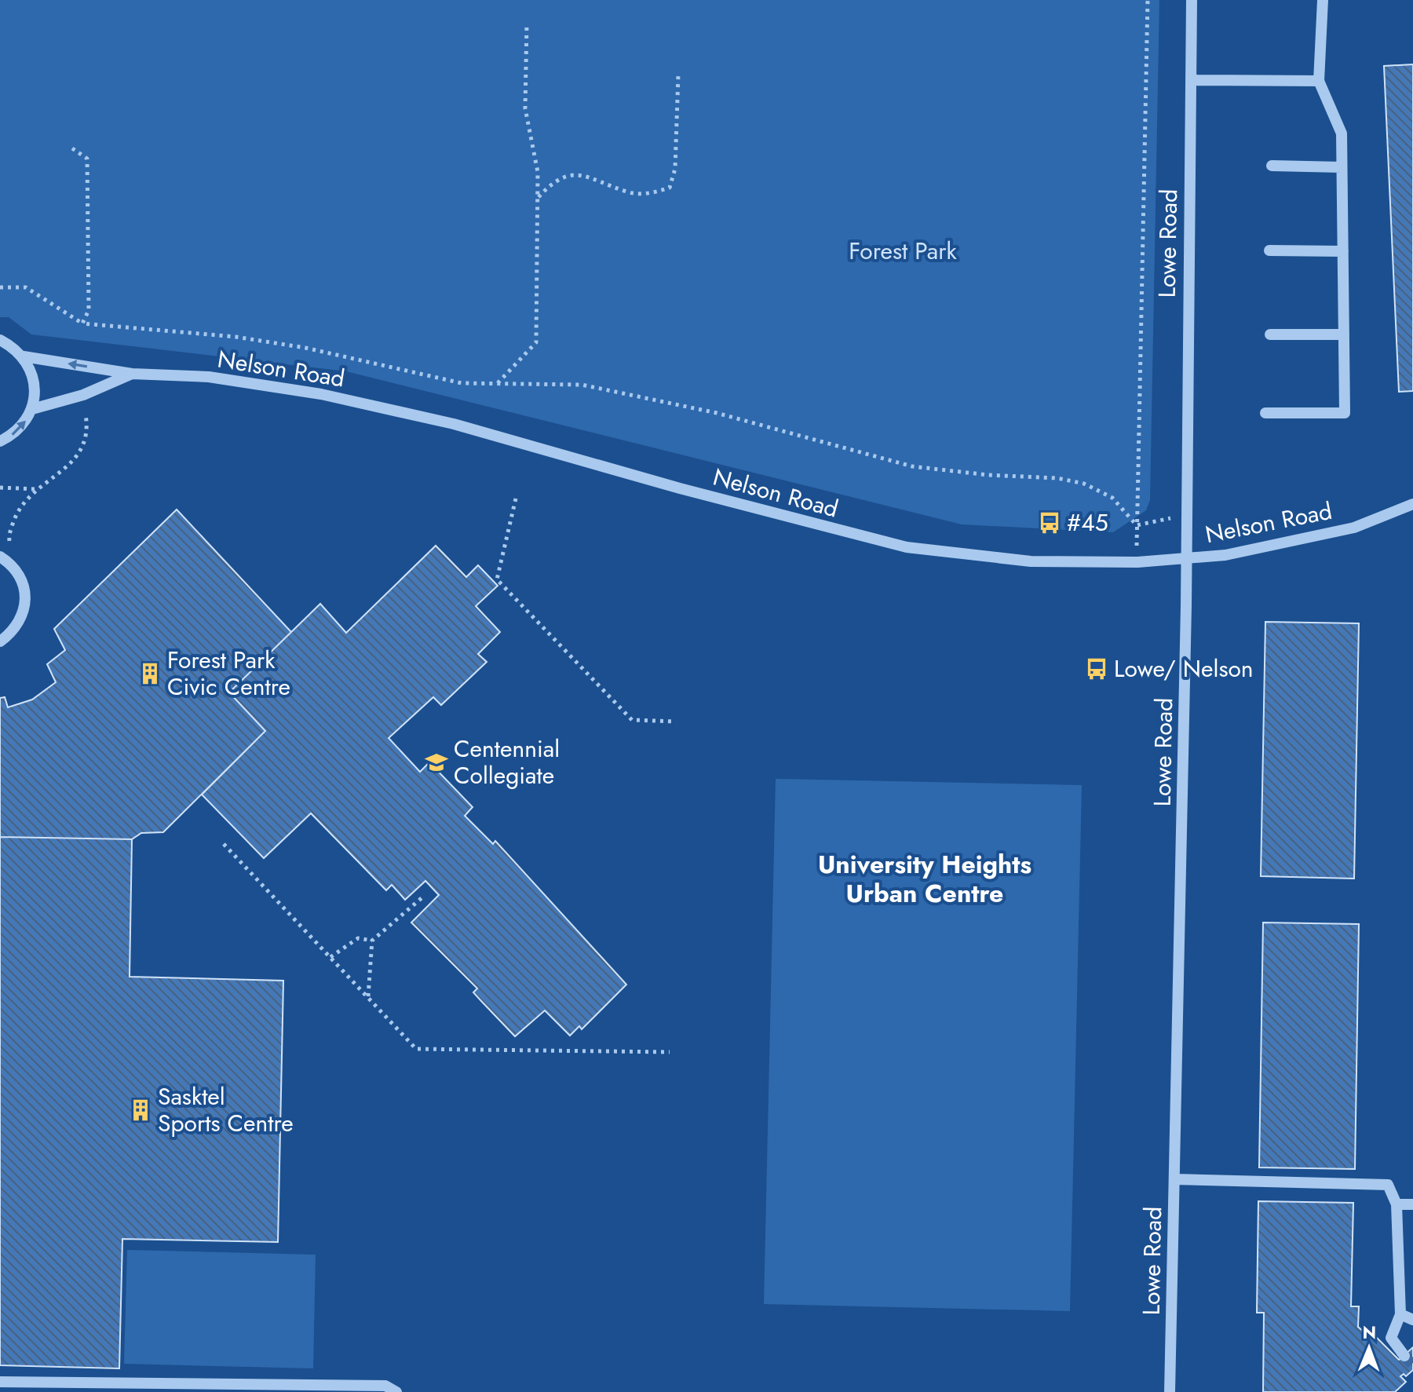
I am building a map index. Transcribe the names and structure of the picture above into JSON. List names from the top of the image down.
{
  "streets": {
    "street": ["Lowe Road", "Nelson Road"]
  },
  "crossings": [
    ["Lowe Road", "Nelson Road"]
  ],
  "districts": ["University Heights Urban Centre"],
  "parks": ["Forest Park"],
  "places": {
    "bus stop": ["#45", "Lowe/ Nelson"],
    "building": ["Forest Park Civic Centre", "Sasktel Sports Centre"],
    "school or university": ["Centennial Collegiate"]
  },
  "north": "top"
}
